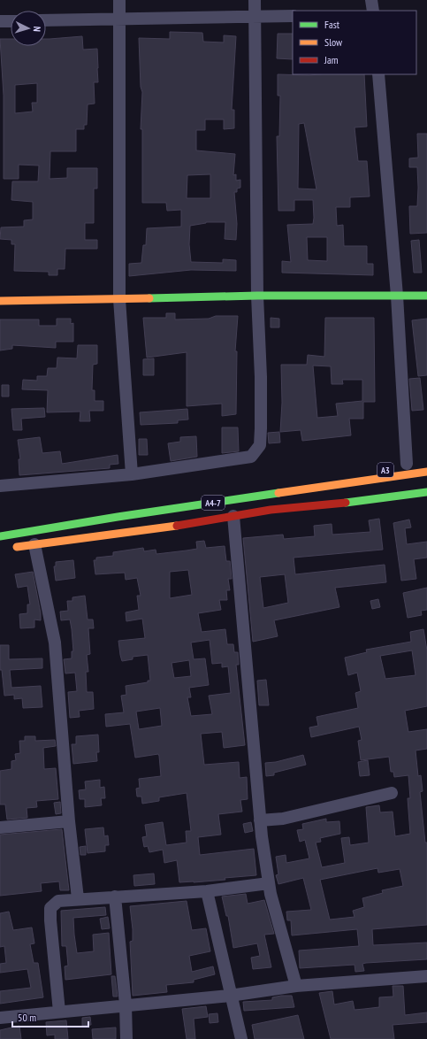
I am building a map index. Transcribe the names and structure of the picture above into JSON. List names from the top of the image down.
{
  "streets": {
    "main road": ["A3", "A4-7"]
  },
  "crossings": [
    ["A3", "A4-7"]
  ],
  "legend": ["Fast", "Slow", "Jam"],
  "scale_bar": "50 m",
  "north": "right"
}
